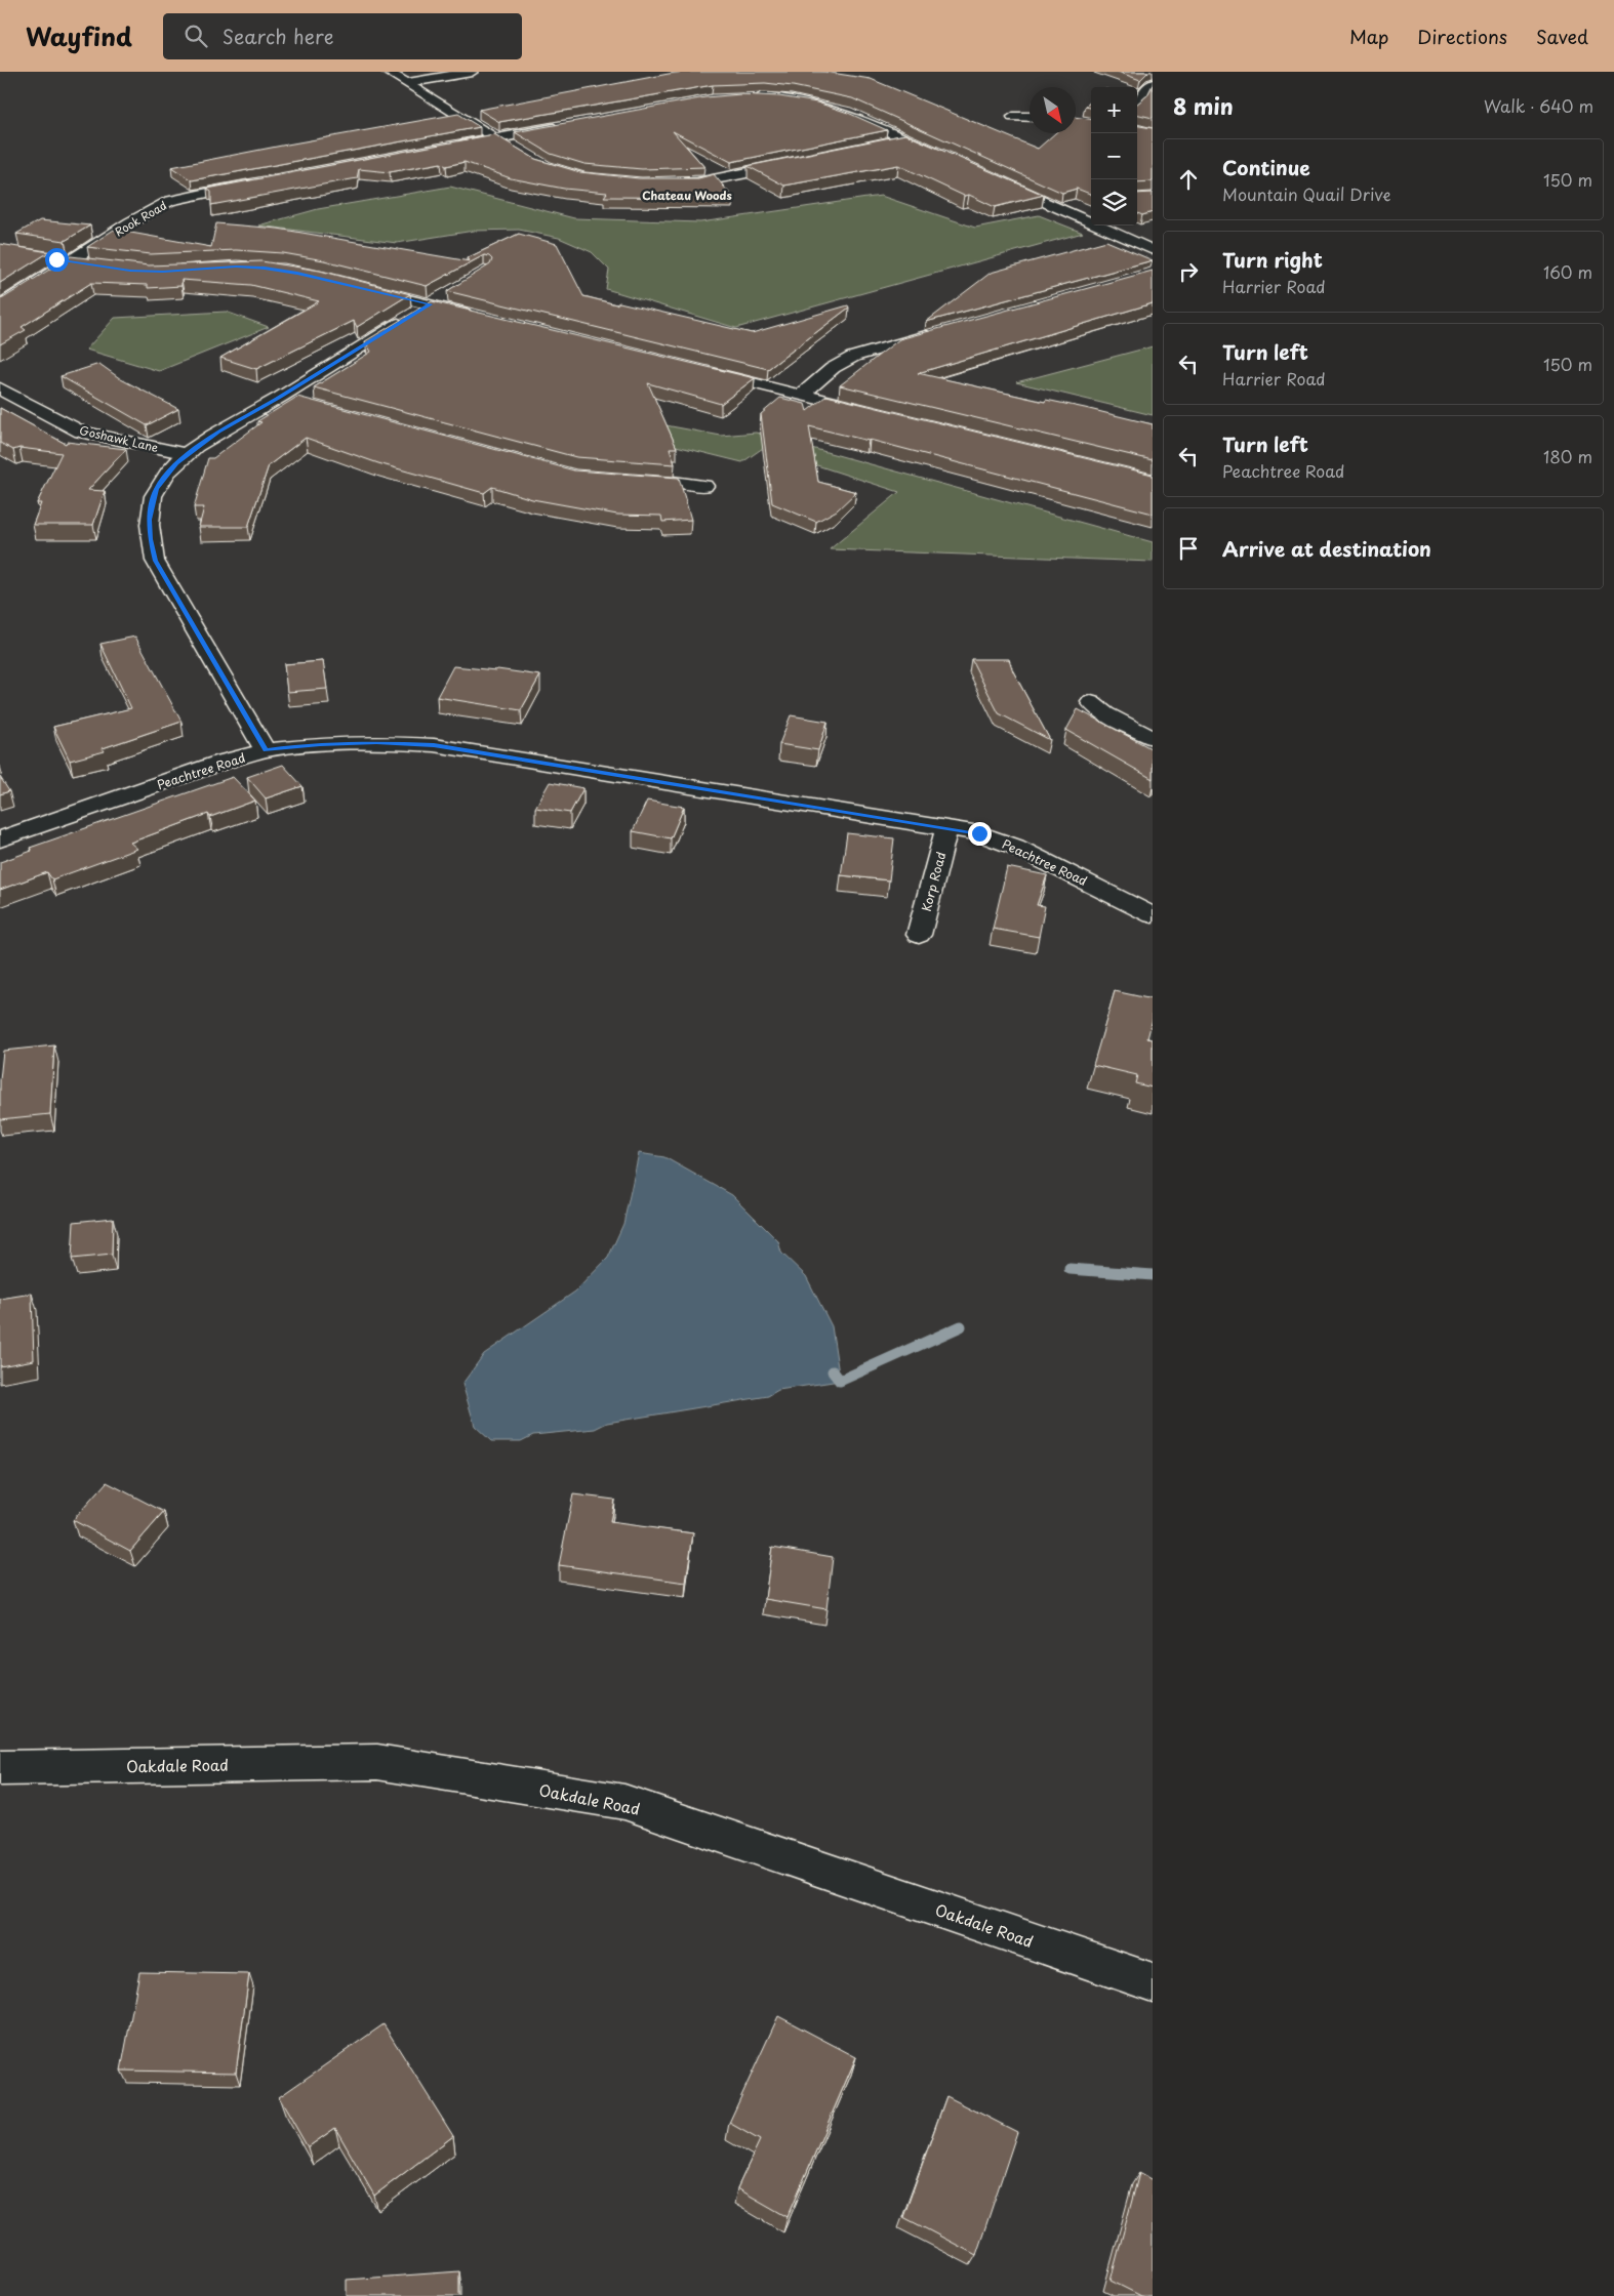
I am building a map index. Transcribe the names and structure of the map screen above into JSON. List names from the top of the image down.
{
  "streets": {
    "street": [
      "Rook Road",
      "Goshawk Lane",
      "Peachtree Road",
      "Korp Road",
      "Oakdale Road"
    ]
  },
  "crossings": [
    ["Peachtree Road", "Korp Road"]
  ],
  "districts": ["Chateau Woods"],
  "north": "bottom right",
  "page": {
    "header": "Wayfind",
    "search": "Search here",
    "nav": ["Map", "Directions", "Saved"],
    "heading": ["8 min", "Walk · 640 m"],
    "map_buttons": ["+", "−"],
    "list": [
      ["Continue", "Mountain Quail Drive", "150 m"],
      ["Turn right", "Harrier Road", "160 m"],
      ["Turn left", "Harrier Road", "150 m"],
      ["Turn left", "Peachtree Road", "180 m"],
      "Arrive at destination"
    ]
  }
}
